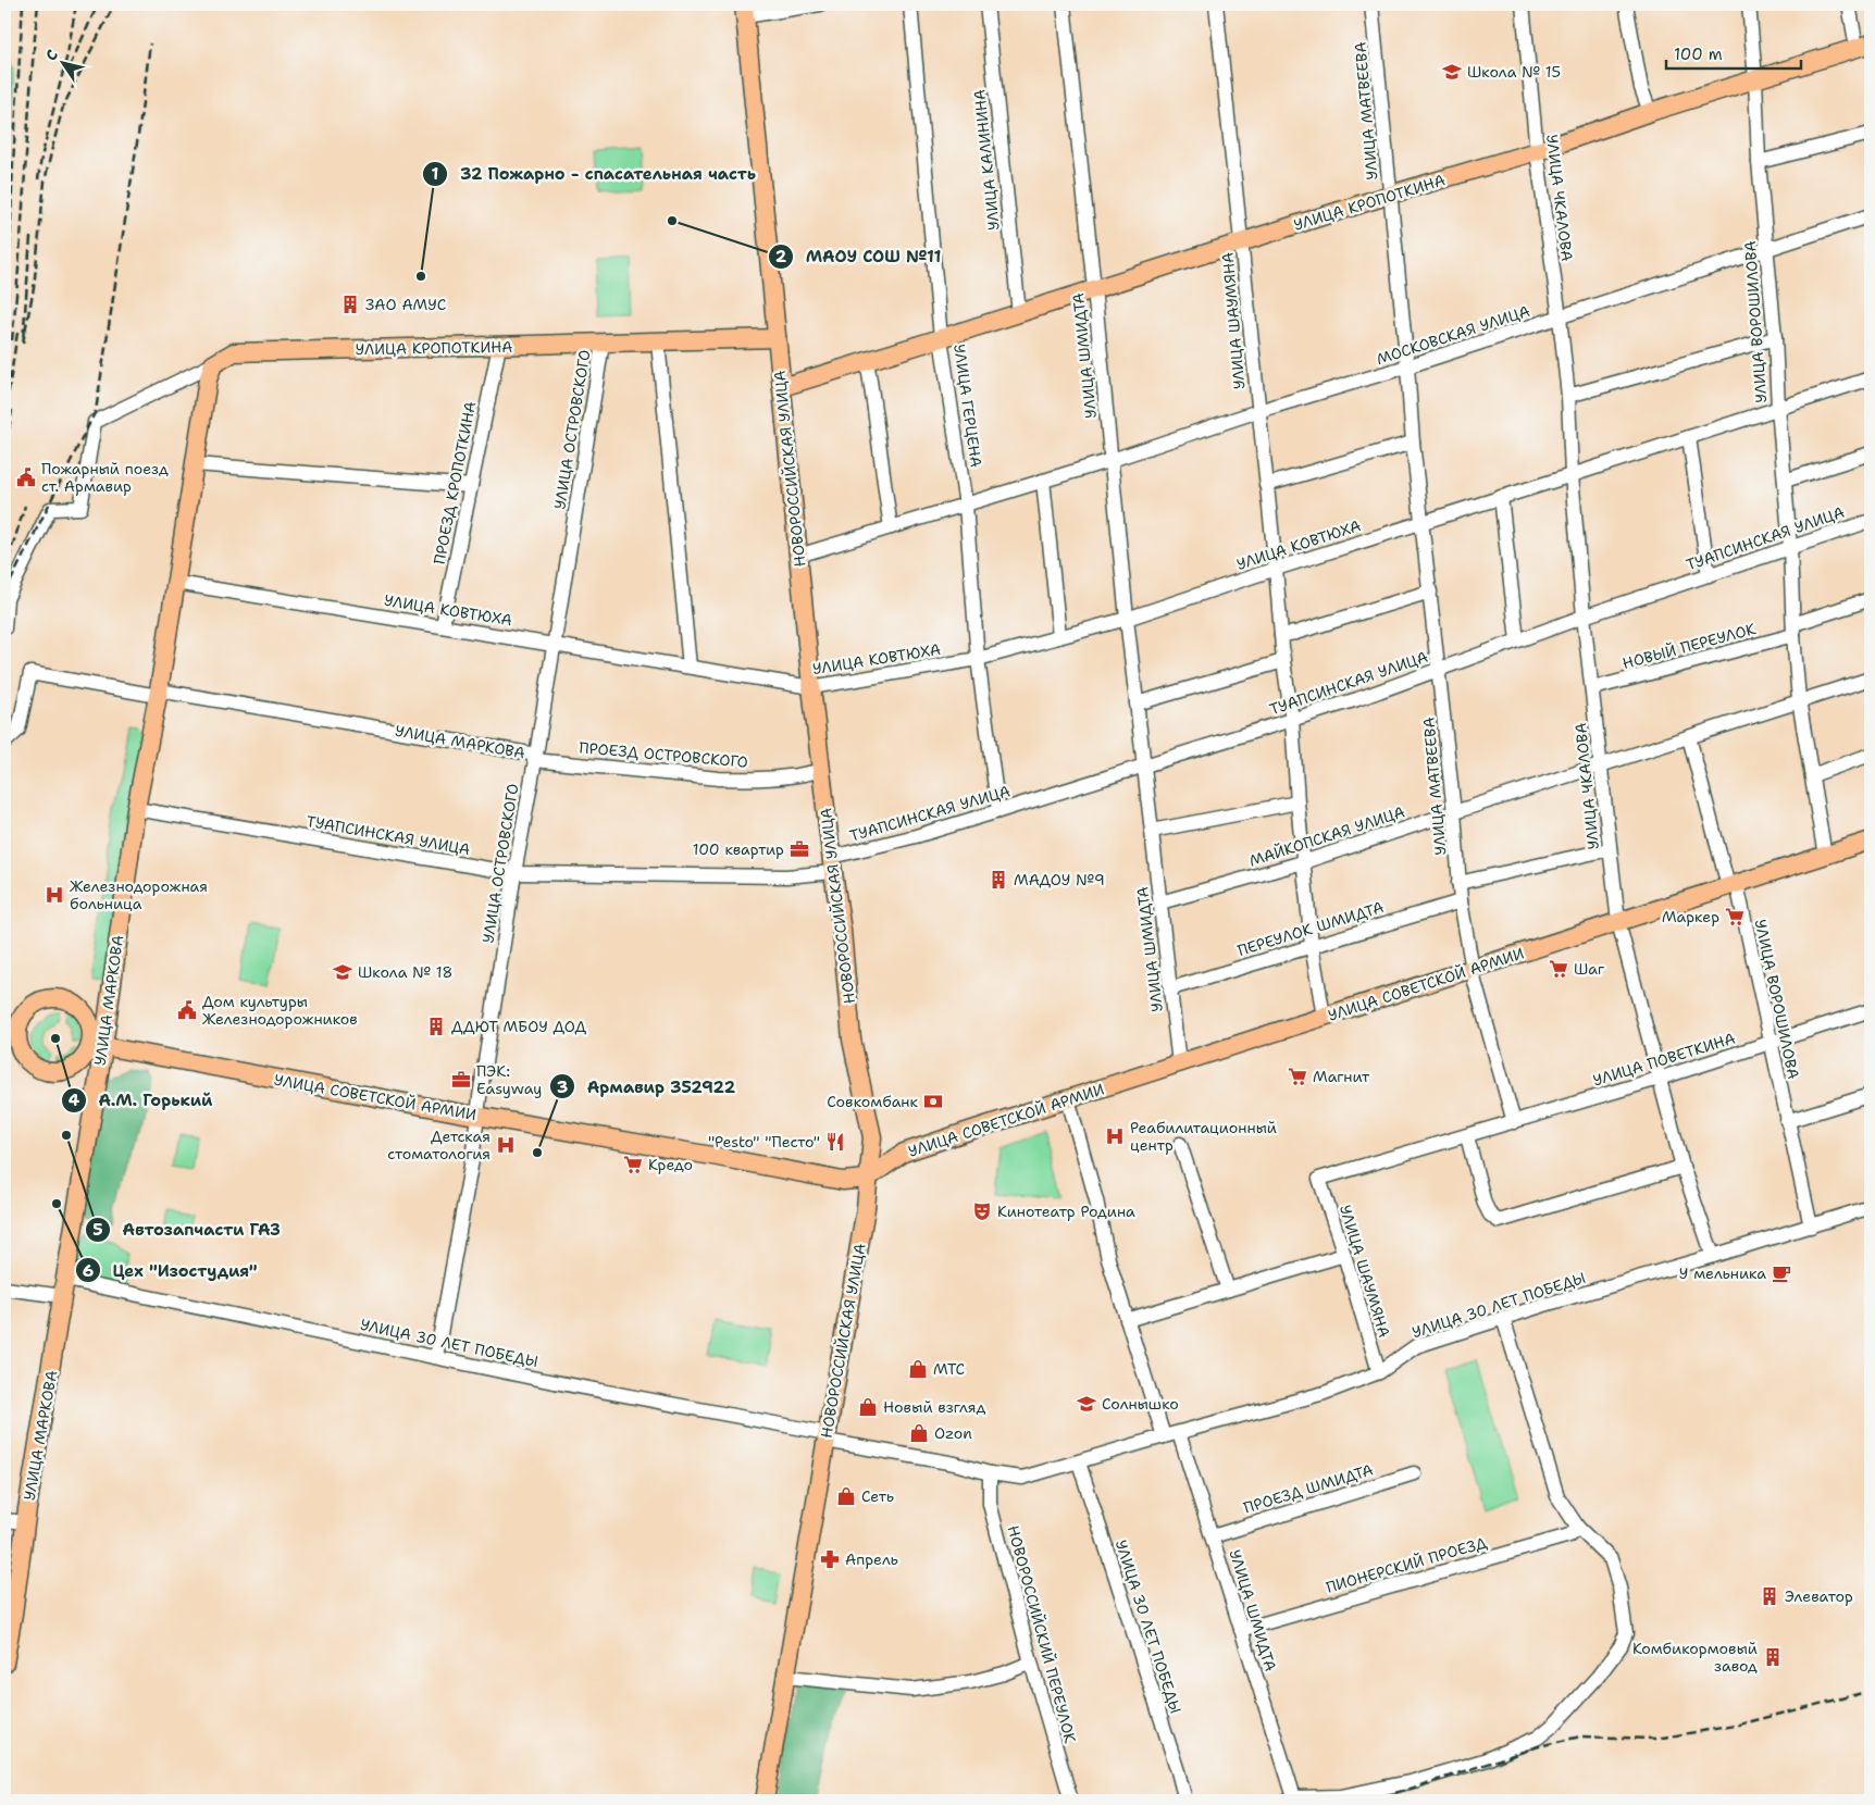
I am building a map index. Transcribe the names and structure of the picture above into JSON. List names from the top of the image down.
{
  "streets": {
    "main road": [
      "УЛИЦА КРОПОТКИНА",
      "НОВОРОССИЙСКАЯ УЛИЦА",
      "УЛИЦА МАРКОВА",
      "УЛИЦА СОВЕТСКОЙ АРМИИ"
    ],
    "street": [
      "УЛИЦА МАТВЕЕВА",
      "УЛИЦА КАЛИНИНА",
      "УЛИЦА ЧКАЛОВА",
      "УЛИЦА ШАУМЯНА",
      "УЛИЦА ВОРОШИЛОВА",
      "МОСКОВСКАЯ УЛИЦА",
      "УЛИЦА ШМИДТА",
      "УЛИЦА ГЕРЦЕНА",
      "УЛИЦА ОСТРОВСКОГО",
      "ПРОЕЗД КРОПОТКИНА",
      "ТУАПСИНСКАЯ УЛИЦА",
      "УЛИЦА КОВТЮХА",
      "НОВЫЙ ПЕРЕУЛОК",
      "ПРОЕЗД ОСТРОВСКОГО",
      "МАЙКОПСКАЯ УЛИЦА",
      "ПЕРЕУЛОК ШМИДТА",
      "УЛИЦА ПОВЕТКИНА",
      "УЛИЦА 30 ЛЕТ ПОБЕДЫ",
      "ПРОЕЗД ШМИДТА",
      "ПИОНЕРСКИЙ ПРОЕЗД",
      "НОВОРОССИЙСКИЙ ПЕРЕУЛОК"
    ]
  },
  "crossings": [
    ["УЛИЦА МАТВЕЕВА", "УЛИЦА КРОПОТКИНА"],
    ["УЛИЦА МАТВЕЕВА", "МОСКОВСКАЯ УЛИЦА"],
    ["УЛИЦА МАТВЕЕВА", "ТУАПСИНСКАЯ УЛИЦА"],
    ["УЛИЦА МАТВЕЕВА", "УЛИЦА КОВТЮХА"],
    ["УЛИЦА МАТВЕЕВА", "МАЙКОПСКАЯ УЛИЦА"],
    ["УЛИЦА МАТВЕЕВА", "ПЕРЕУЛОК ШМИДТА"],
    ["УЛИЦА МАТВЕЕВА", "УЛИЦА СОВЕТСКОЙ АРМИИ"],
    ["УЛИЦА МАТВЕЕВА", "УЛИЦА ПОВЕТКИНА"],
    ["УЛИЦА КАЛИНИНА", "УЛИЦА КРОПОТКИНА"],
    ["УЛИЦА ЧКАЛОВА", "УЛИЦА КРОПОТКИНА"],
    ["УЛИЦА ЧКАЛОВА", "МОСКОВСКАЯ УЛИЦА"],
    ["УЛИЦА ЧКАЛОВА", "ТУАПСИНСКАЯ УЛИЦА"],
    ["УЛИЦА ЧКАЛОВА", "УЛИЦА КОВТЮХА"],
    ["УЛИЦА ЧКАЛОВА", "НОВЫЙ ПЕРЕУЛОК"],
    ["УЛИЦА ЧКАЛОВА", "МАЙКОПСКАЯ УЛИЦА"],
    ["УЛИЦА ЧКАЛОВА", "УЛИЦА СОВЕТСКОЙ АРМИИ"],
    ["УЛИЦА ЧКАЛОВА", "УЛИЦА ПОВЕТКИНА"],
    ["УЛИЦА ЧКАЛОВА", "УЛИЦА 30 ЛЕТ ПОБЕДЫ"],
    ["УЛИЦА КРОПОТКИНА", "УЛИЦА ШАУМЯНА"],
    ["УЛИЦА КРОПОТКИНА", "УЛИЦА ВОРОШИЛОВА"],
    ["УЛИЦА КРОПОТКИНА", "УЛИЦА ШМИДТА"],
    ["УЛИЦА КРОПОТКИНА", "УЛИЦА ГЕРЦЕНА"],
    ["УЛИЦА КРОПОТКИНА", "УЛИЦА ОСТРОВСКОГО"],
    ["УЛИЦА КРОПОТКИНА", "НОВОРОССИЙСКАЯ УЛИЦА"],
    ["УЛИЦА КРОПОТКИНА", "ПРОЕЗД КРОПОТКИНА"],
    ["УЛИЦА КРОПОТКИНА", "УЛИЦА МАРКОВА"],
    ["УЛИЦА ШАУМЯНА", "МОСКОВСКАЯ УЛИЦА"],
    ["УЛИЦА ШАУМЯНА", "ТУАПСИНСКАЯ УЛИЦА"],
    ["УЛИЦА ШАУМЯНА", "УЛИЦА КОВТЮХА"],
    ["УЛИЦА ШАУМЯНА", "МАЙКОПСКАЯ УЛИЦА"],
    ["УЛИЦА ШАУМЯНА", "ПЕРЕУЛОК ШМИДТА"],
    ["УЛИЦА ШАУМЯНА", "УЛИЦА СОВЕТСКОЙ АРМИИ"],
    ["УЛИЦА ШАУМЯНА", "УЛИЦА ПОВЕТКИНА"],
    ["УЛИЦА ШАУМЯНА", "УЛИЦА 30 ЛЕТ ПОБЕДЫ"],
    ["УЛИЦА ВОРОШИЛОВА", "МОСКОВСКАЯ УЛИЦА"],
    ["УЛИЦА ВОРОШИЛОВА", "ТУАПСИНСКАЯ УЛИЦА"],
    ["УЛИЦА ВОРОШИЛОВА", "УЛИЦА КОВТЮХА"],
    ["УЛИЦА ВОРОШИЛОВА", "НОВЫЙ ПЕРЕУЛОК"],
    ["УЛИЦА ВОРОШИЛОВА", "МАЙКОПСКАЯ УЛИЦА"],
    ["УЛИЦА ВОРОШИЛОВА", "УЛИЦА СОВЕТСКОЙ АРМИИ"],
    ["УЛИЦА ВОРОШИЛОВА", "УЛИЦА ПОВЕТКИНА"],
    ["УЛИЦА ВОРОШИЛОВА", "УЛИЦА 30 ЛЕТ ПОБЕДЫ"],
    ["МОСКОВСКАЯ УЛИЦА", "УЛИЦА ШМИДТА"],
    ["МОСКОВСКАЯ УЛИЦА", "УЛИЦА ГЕРЦЕНА"],
    ["МОСКОВСКАЯ УЛИЦА", "НОВОРОССИЙСКАЯ УЛИЦА"],
    ["УЛИЦА ШМИДТА", "ТУАПСИНСКАЯ УЛИЦА"],
    ["УЛИЦА ШМИДТА", "УЛИЦА КОВТЮХА"],
    ["УЛИЦА ШМИДТА", "МАЙКОПСКАЯ УЛИЦА"],
    ["УЛИЦА ШМИДТА", "ПЕРЕУЛОК ШМИДТА"],
    ["УЛИЦА ШМИДТА", "УЛИЦА СОВЕТСКОЙ АРМИИ"],
    ["УЛИЦА ШМИДТА", "УЛИЦА 30 ЛЕТ ПОБЕДЫ"],
    ["УЛИЦА ШМИДТА", "ПРОЕЗД ШМИДТА"],
    ["УЛИЦА ШМИДТА", "ПИОНЕРСКИЙ ПРОЕЗД"],
    ["УЛИЦА ГЕРЦЕНА", "ТУАПСИНСКАЯ УЛИЦА"],
    ["УЛИЦА ГЕРЦЕНА", "УЛИЦА КОВТЮХА"],
    ["УЛИЦА ОСТРОВСКОГО", "ТУАПСИНСКАЯ УЛИЦА"],
    ["УЛИЦА ОСТРОВСКОГО", "УЛИЦА КОВТЮХА"],
    ["УЛИЦА ОСТРОВСКОГО", "УЛИЦА МАРКОВА"],
    ["УЛИЦА ОСТРОВСКОГО", "ПРОЕЗД ОСТРОВСКОГО"],
    ["УЛИЦА ОСТРОВСКОГО", "УЛИЦА СОВЕТСКОЙ АРМИИ"],
    ["УЛИЦА ОСТРОВСКОГО", "УЛИЦА 30 ЛЕТ ПОБЕДЫ"],
    ["НОВОРОССИЙСКАЯ УЛИЦА", "ТУАПСИНСКАЯ УЛИЦА"],
    ["НОВОРОССИЙСКАЯ УЛИЦА", "УЛИЦА КОВТЮХА"],
    ["НОВОРОССИЙСКАЯ УЛИЦА", "ПРОЕЗД ОСТРОВСКОГО"],
    ["НОВОРОССИЙСКАЯ УЛИЦА", "УЛИЦА СОВЕТСКОЙ АРМИИ"],
    ["НОВОРОССИЙСКАЯ УЛИЦА", "УЛИЦА 30 ЛЕТ ПОБЕДЫ"],
    ["ПРОЕЗД КРОПОТКИНА", "УЛИЦА КОВТЮХА"],
    ["ТУАПСИНСКАЯ УЛИЦА", "УЛИЦА МАРКОВА"],
    ["УЛИЦА КОВТЮХА", "УЛИЦА МАРКОВА"],
    ["УЛИЦА МАРКОВА", "ПРОЕЗД ОСТРОВСКОГО"],
    ["УЛИЦА МАРКОВА", "УЛИЦА СОВЕТСКОЙ АРМИИ"],
    ["УЛИЦА МАРКОВА", "УЛИЦА 30 ЛЕТ ПОБЕДЫ"],
    ["УЛИЦА 30 ЛЕТ ПОБЕДЫ", "НОВОРОССИЙСКИЙ ПЕРЕУЛОК"]
  ],
  "places": {
    "school or university": ["Школа № 15", "Школа № 18", "Солнышко"],
    "other": [
      "МАОУ СОШ №11",
      "32 Пожарно - спасательная часть",
      "А.М. Горький",
      "Автозапчасти ГАЗ",
      "Армавир 352922",
      "Цех \"Изостудия\""
    ],
    "building": [
      "ЗАО АМУС",
      "МАДОУ №9",
      "ДДЮТ МБОУ ДОД",
      "Элеватор",
      "Комбикормовый завод"
    ],
    "public building": ["Пожарный поезд ст. Армавир", "Дом культуры Железнодорожников"],
    "office": ["100 квартир", "ПЭК: Easyway"],
    "hospital": ["Железнодорожная больница", "Реабилитационный центр", "Детская стоматология"],
    "supermarket": [
      "Маркер",
      "Шаг",
      "Магнит",
      "Кредо"
    ],
    "bank": ["Совкомбанк"],
    "restaurant": ["\"Pesto\" \"Песто\""],
    "theatre": ["Кинотеатр Родина"],
    "cafe": ["У мельника"],
    "shop": [
      "МТС",
      "Новый взгляд",
      "Ozon",
      "Сеть"
    ],
    "pharmacy": ["Апрель"]
  },
  "scale_bar": "100 m",
  "north": "top left"
}
